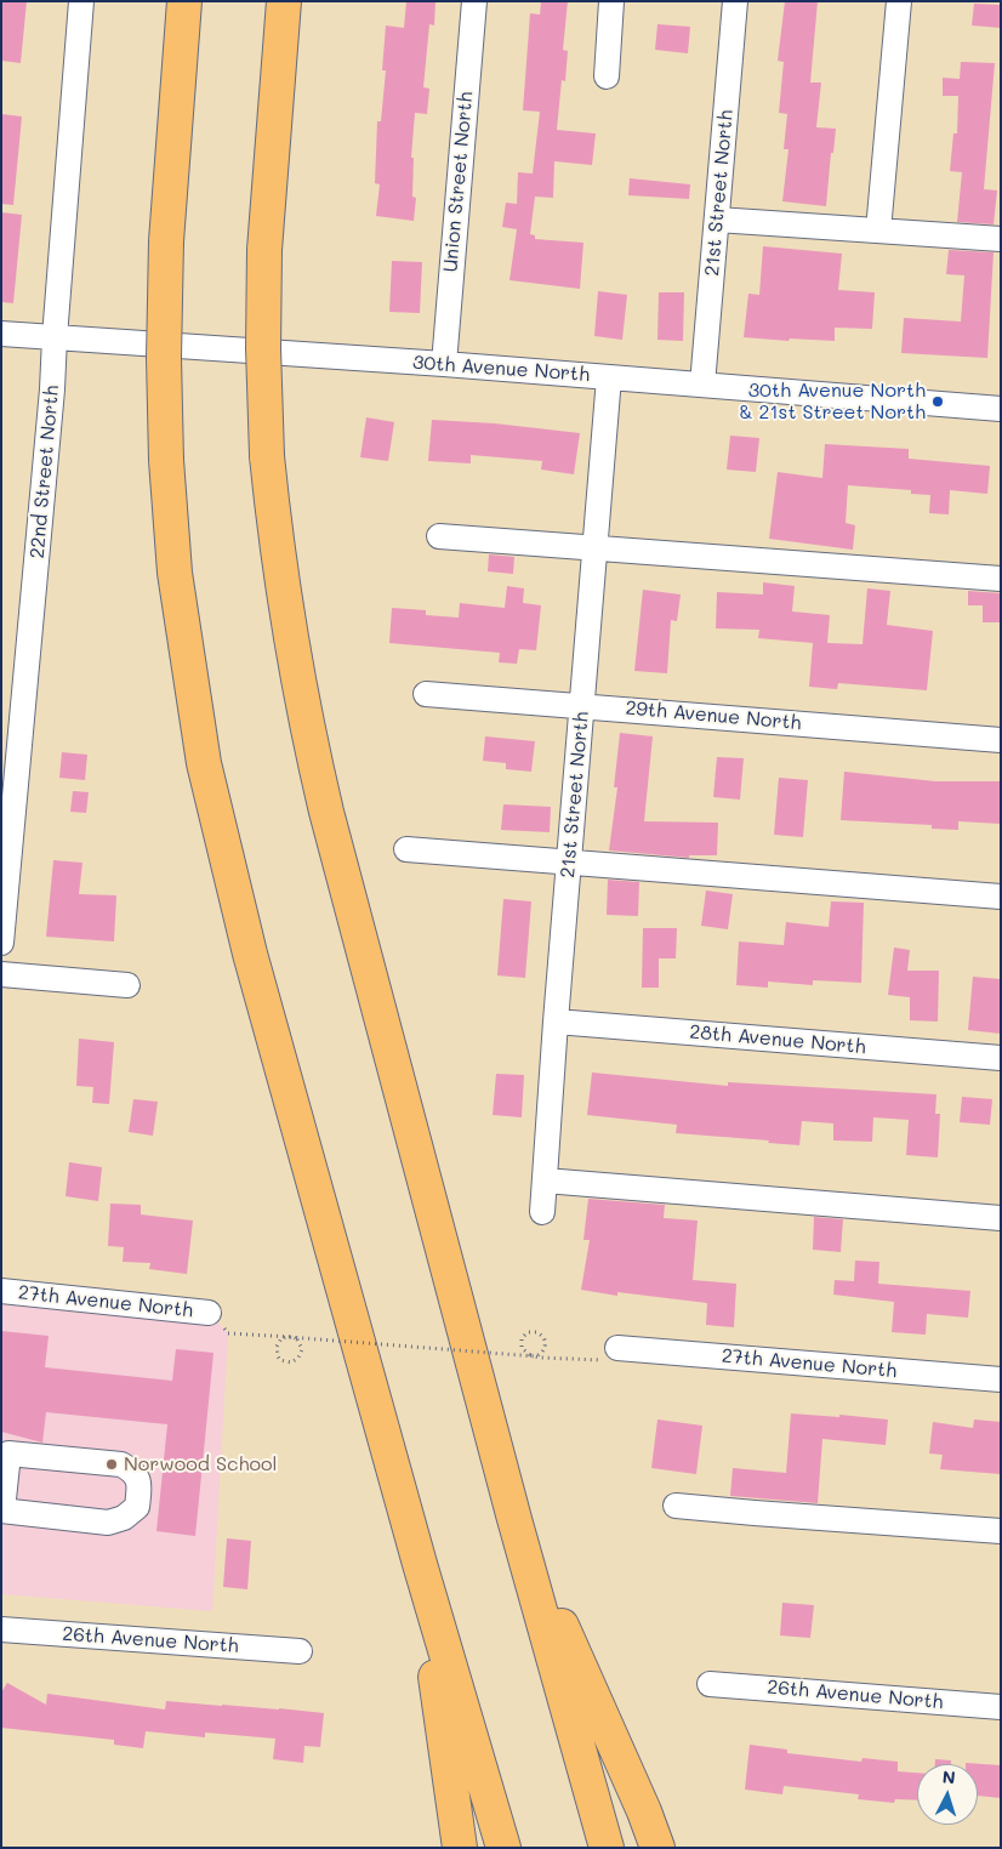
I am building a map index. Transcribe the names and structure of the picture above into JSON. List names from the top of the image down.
{
  "streets": {
    "street": [
      "Union Street North",
      "21st Street North",
      "30th Avenue North",
      "22nd Street North",
      "29th Avenue North",
      "28th Avenue North",
      "27th Avenue North",
      "26th Avenue North"
    ]
  },
  "crossings": [
    ["Union Street North", "30th Avenue North"],
    ["21st Street North", "30th Avenue North"],
    ["21st Street North", "29th Avenue North"],
    ["21st Street North", "28th Avenue North"],
    ["30th Avenue North", "22nd Street North"]
  ],
  "places": ["30th Avenue North & 21st Street North", "Norwood School"],
  "north": "top"
}
